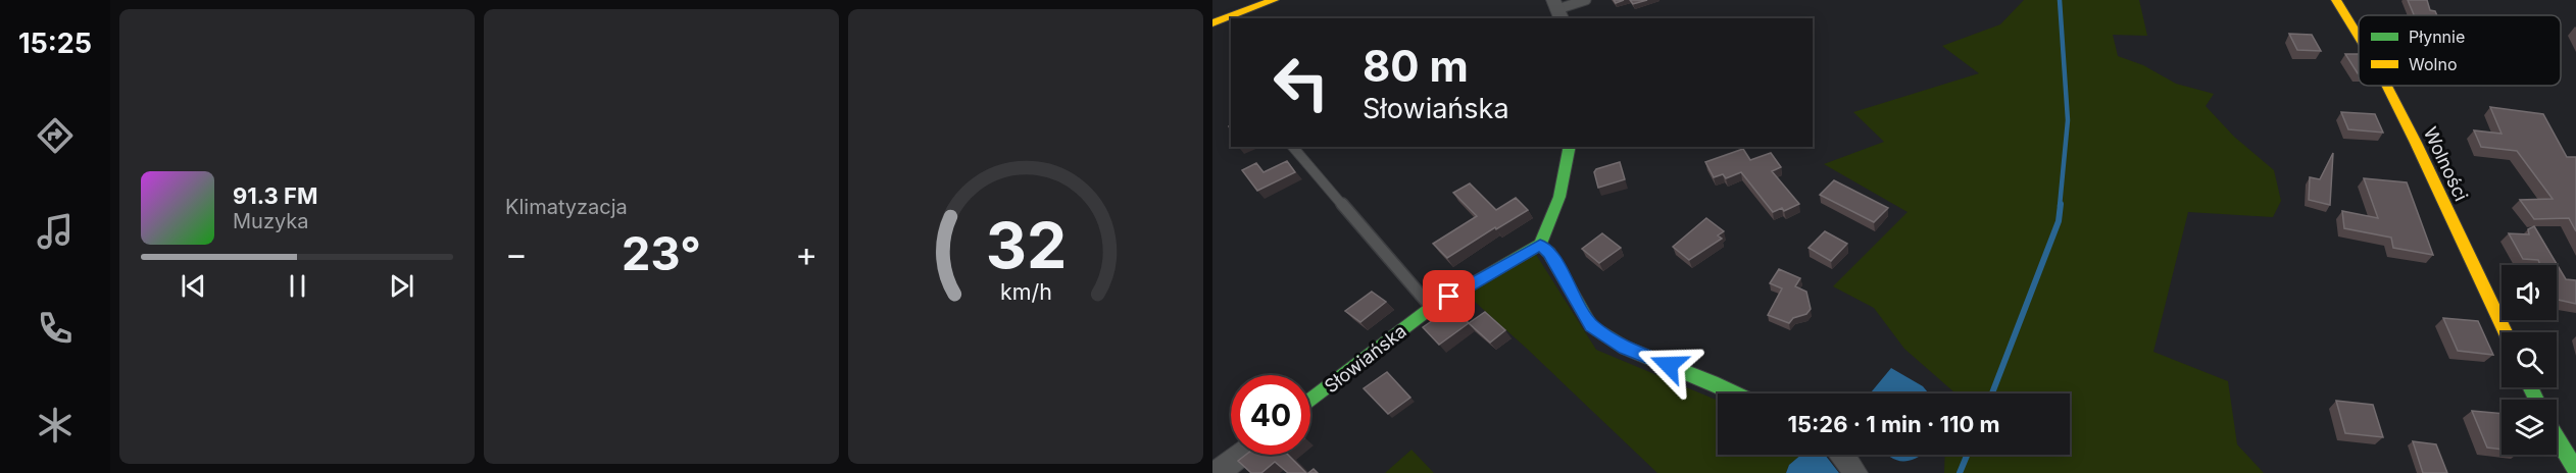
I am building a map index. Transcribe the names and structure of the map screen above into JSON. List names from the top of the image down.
{
  "streets": {
    "street": ["Wolności", "Słowiańska"]
  },
  "legend": ["Płynnie", "Wolno"],
  "page": {
    "tabs": "15:25",
    "tile": "Klimatyzacja",
    "turn": ["80 m", "Słowiańska"],
    "song": ["91.3 FM", "Muzyka"],
    "heat": ["−", "23°", "+"],
    "limit": "40",
    "trip": "15:26 · 1 min · 110 m",
    "gauge": ["32", "km/h"]
  }
}
